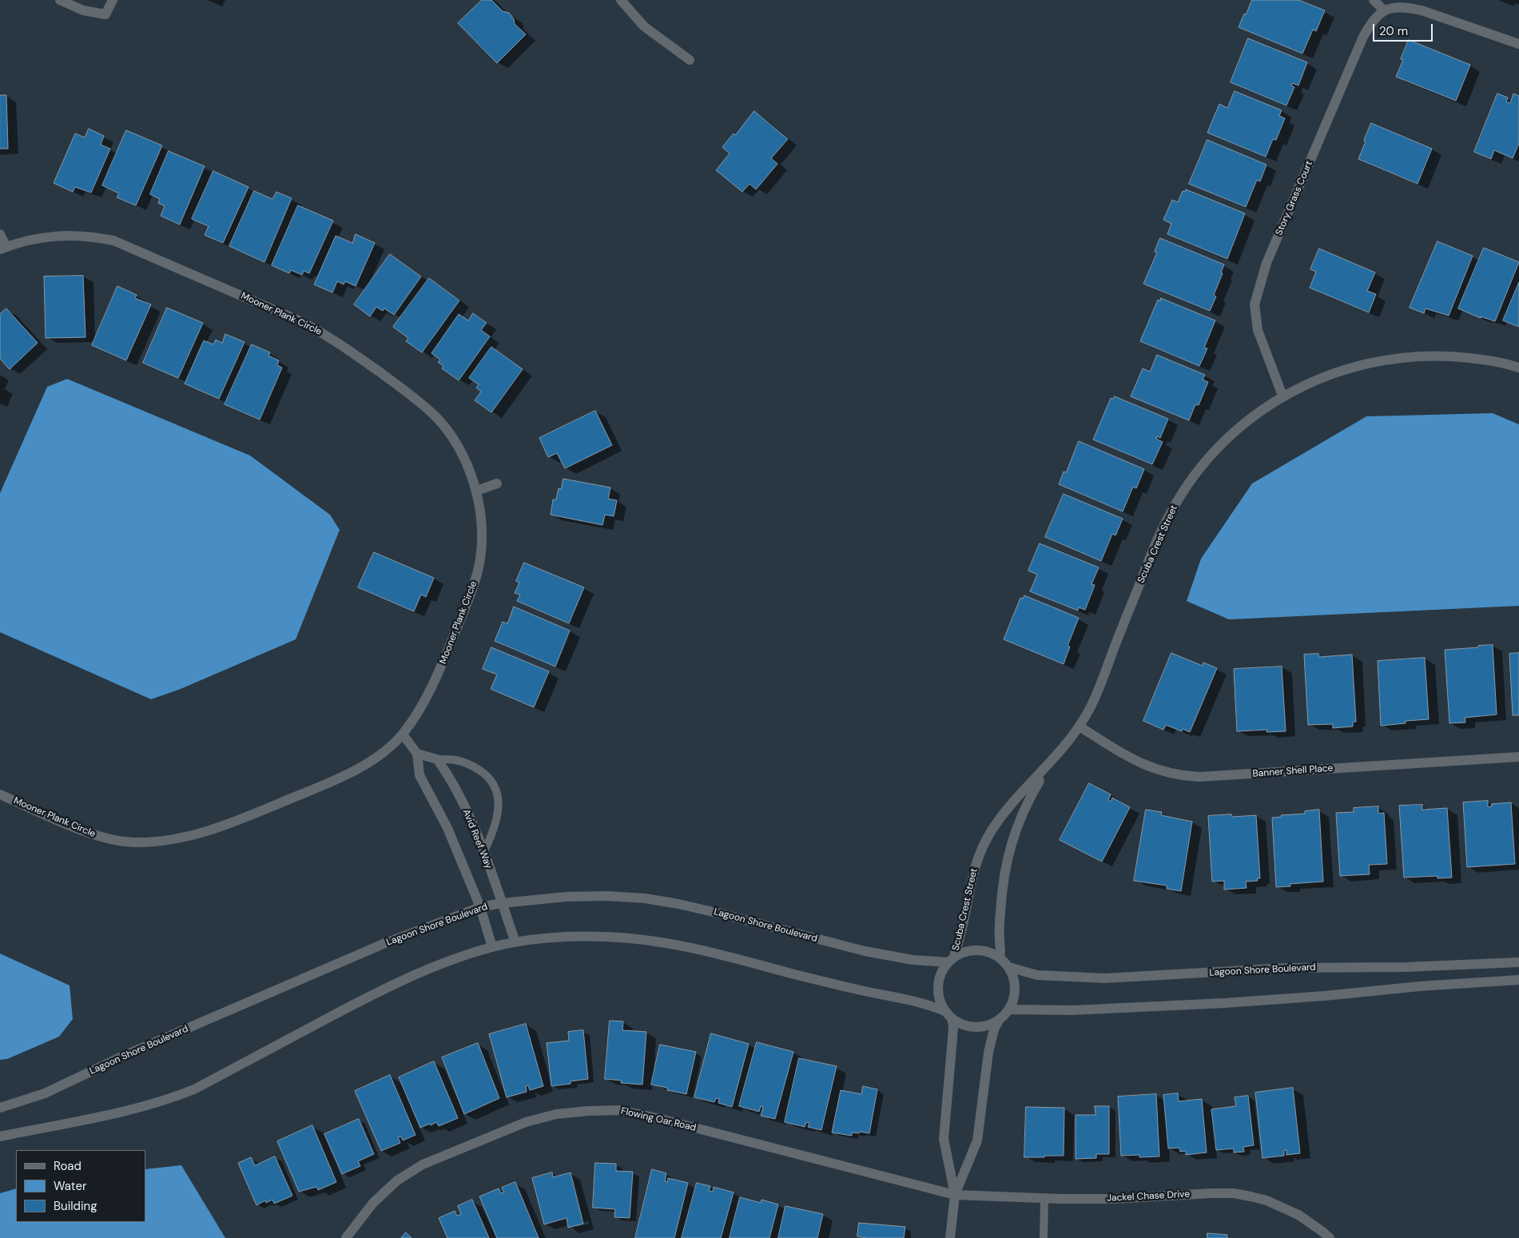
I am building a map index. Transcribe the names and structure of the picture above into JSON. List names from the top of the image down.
{
  "streets": {
    "street": [
      "Story Grass Court",
      "Mooner Plank Circle",
      "Scuba Crest Street",
      "Banner Shell Place",
      "Avid Reef Way",
      "Lagoon Shore Boulevard",
      "Flowing Oar Road",
      "Jackel Chase Drive"
    ]
  },
  "crossings": [
    ["Story Grass Court", "Scuba Crest Street"],
    ["Scuba Crest Street", "Banner Shell Place"],
    ["Scuba Crest Street", "Lagoon Shore Boulevard"],
    ["Avid Reef Way", "Lagoon Shore Boulevard"],
    ["Flowing Oar Road", "Jackel Chase Drive"]
  ],
  "legend": ["Road", "Water", "Building"],
  "scale_bar": "20 m"
}
